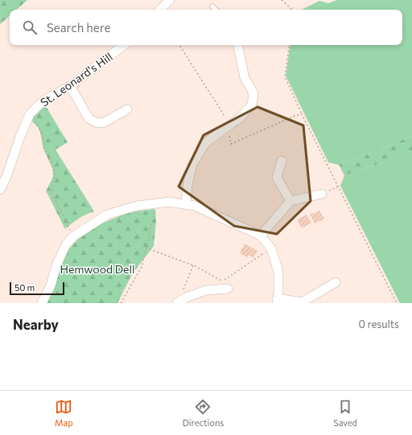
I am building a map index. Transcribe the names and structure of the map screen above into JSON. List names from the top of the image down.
{
  "streets": {
    "street": ["St. Leonard's Hill"]
  },
  "parks": ["Hemwood Dell"],
  "scale_bar": "50 m",
  "page": {
    "search": "Search here",
    "scale": "50 m",
    "heading": ["Nearby", "0 results"],
    "nav": ["Map", "Directions", "Saved"]
  }
}
